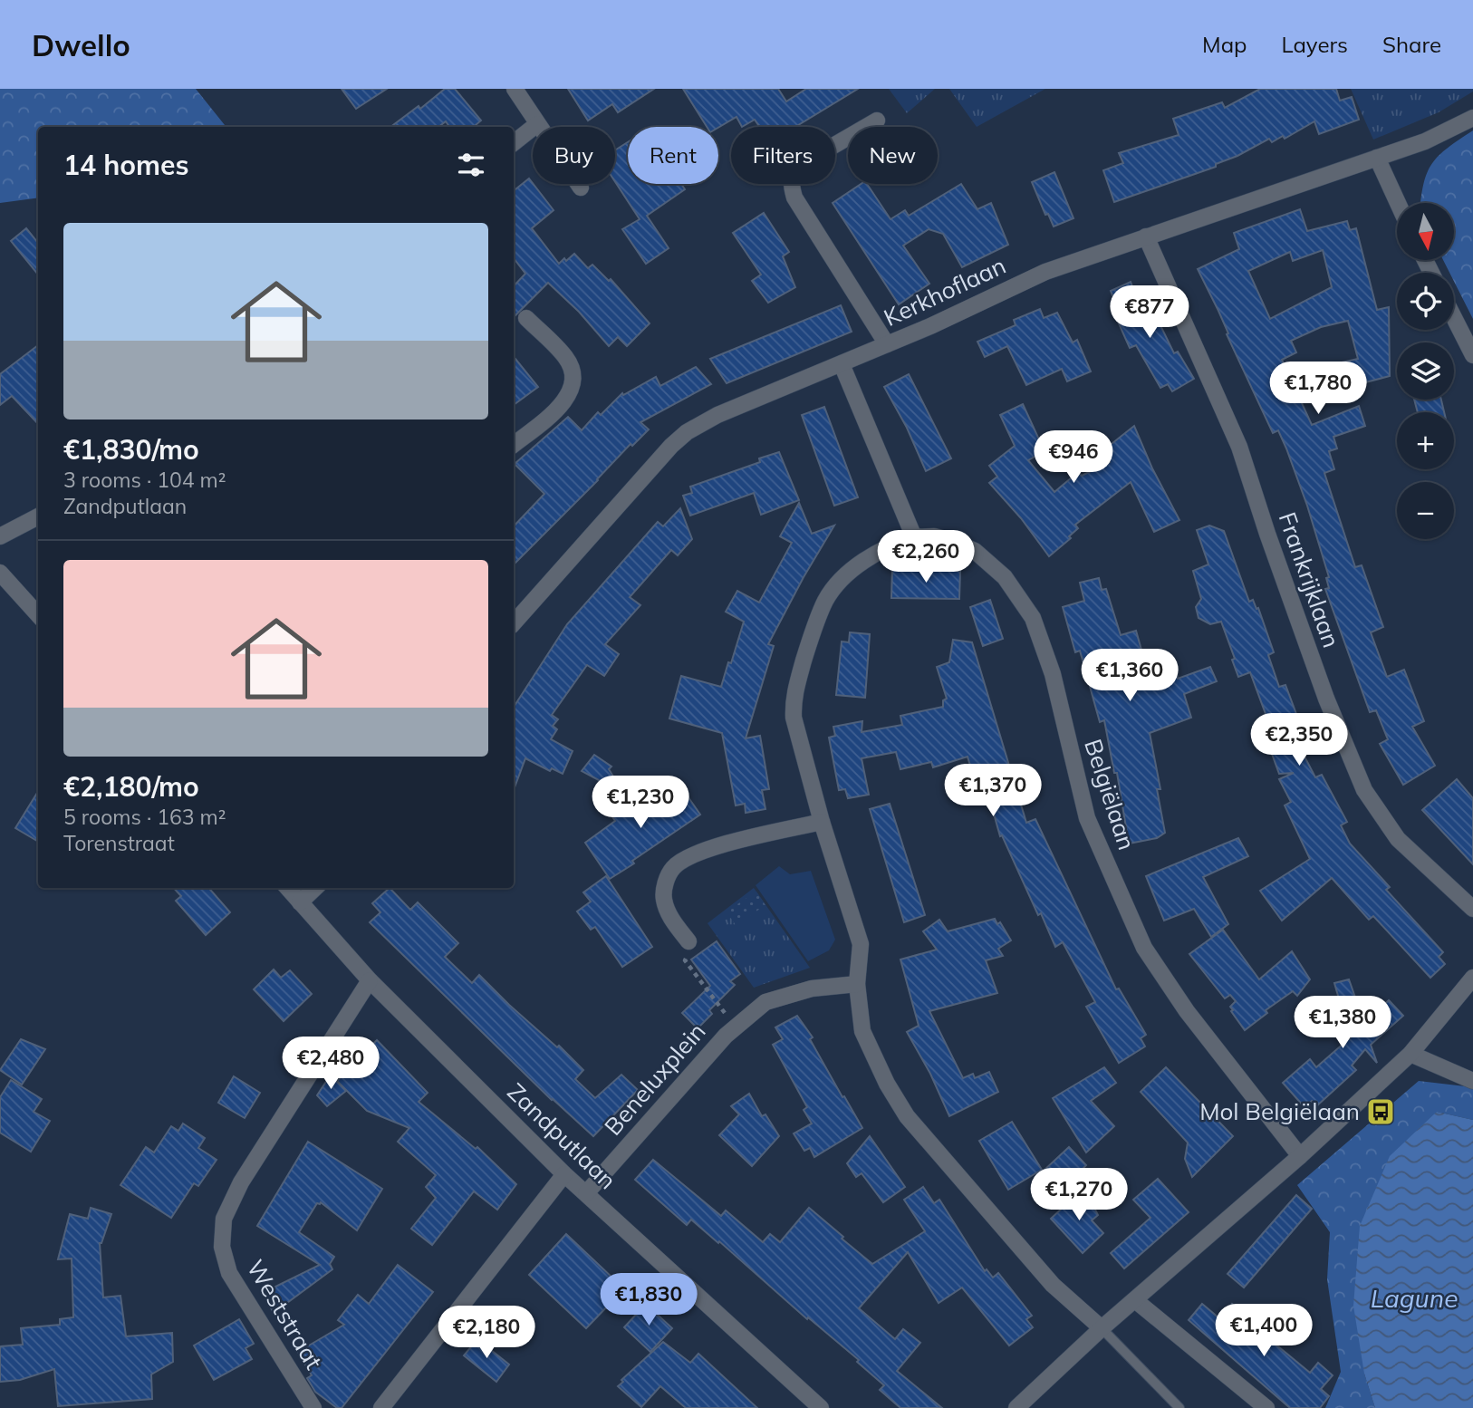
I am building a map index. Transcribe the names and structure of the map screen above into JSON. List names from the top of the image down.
{
  "streets": {
    "street": [
      "Kerkhoflaan",
      "Frankrijklaan",
      "Belgiëlaan",
      "Beneluxplein",
      "Zandputlaan",
      "Weststraat"
    ]
  },
  "crossings": [
    ["Kerkhoflaan", "Frankrijklaan"],
    ["Beneluxplein", "Zandputlaan"],
    ["Zandputlaan", "Weststraat"]
  ],
  "water": ["Lagune"],
  "places": {
    "bus stop": ["Mol Belgiëlaan"]
  },
  "north": "bottom",
  "page": {
    "header": "Dwello",
    "nav": ["Map", "Layers", "Share"],
    "chip": [
      "Buy",
      "Rent",
      "Filters",
      "New"
    ],
    "heading": "14 homes",
    "map_buttons": ["+", "−"],
    "list": [
      {
        "name": "€1,830/mo",
        "note": "3 rooms · 104 m² · Zandputlaan"
      },
      {
        "name": "€2,180/mo",
        "note": "5 rooms · 163 m² · Torenstraat"
      }
    ],
    "price": [
      "€877",
      "€1,780",
      "€946",
      "€2,260",
      "€1,360",
      "€2,350",
      "€1,370",
      "€1,230",
      "€1,380",
      "€2,480",
      "€1,270",
      "€1,830",
      "€1,400",
      "€2,180"
    ]
  }
}
